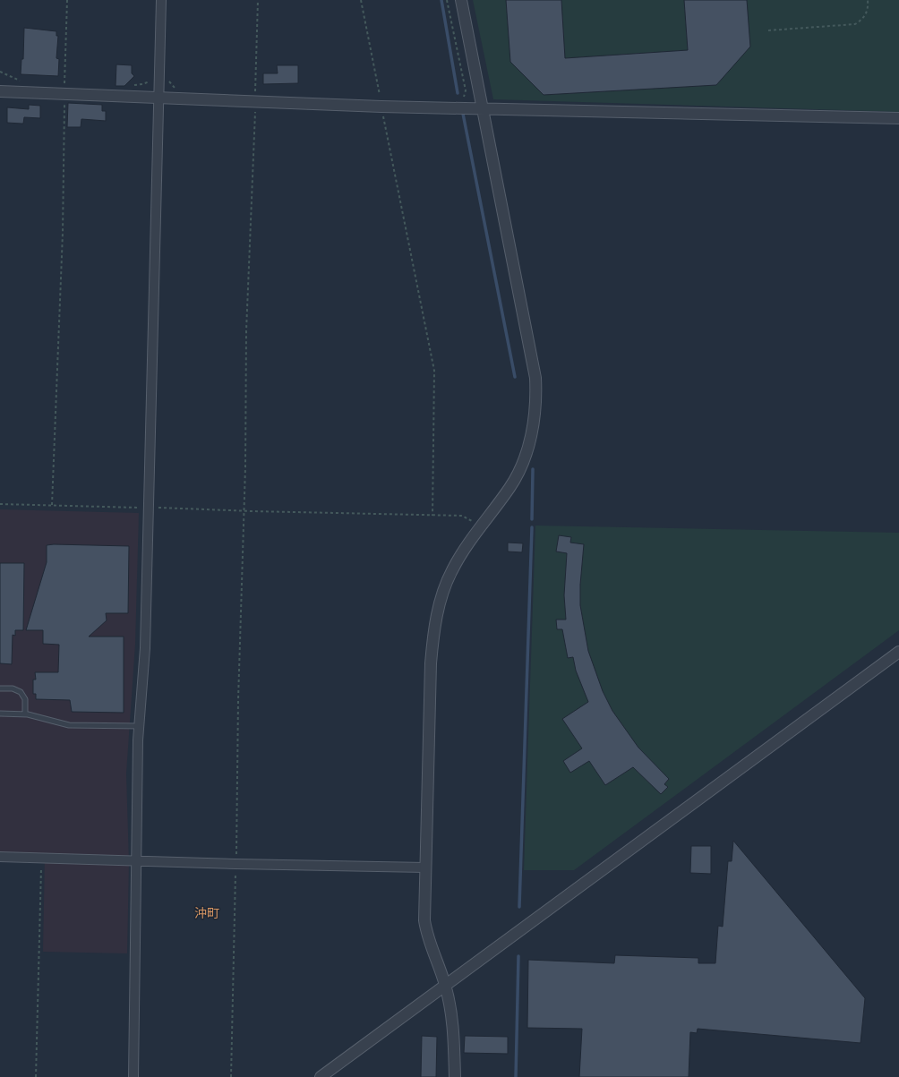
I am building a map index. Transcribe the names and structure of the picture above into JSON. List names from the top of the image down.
{
  "districts": ["沖町"]
}
